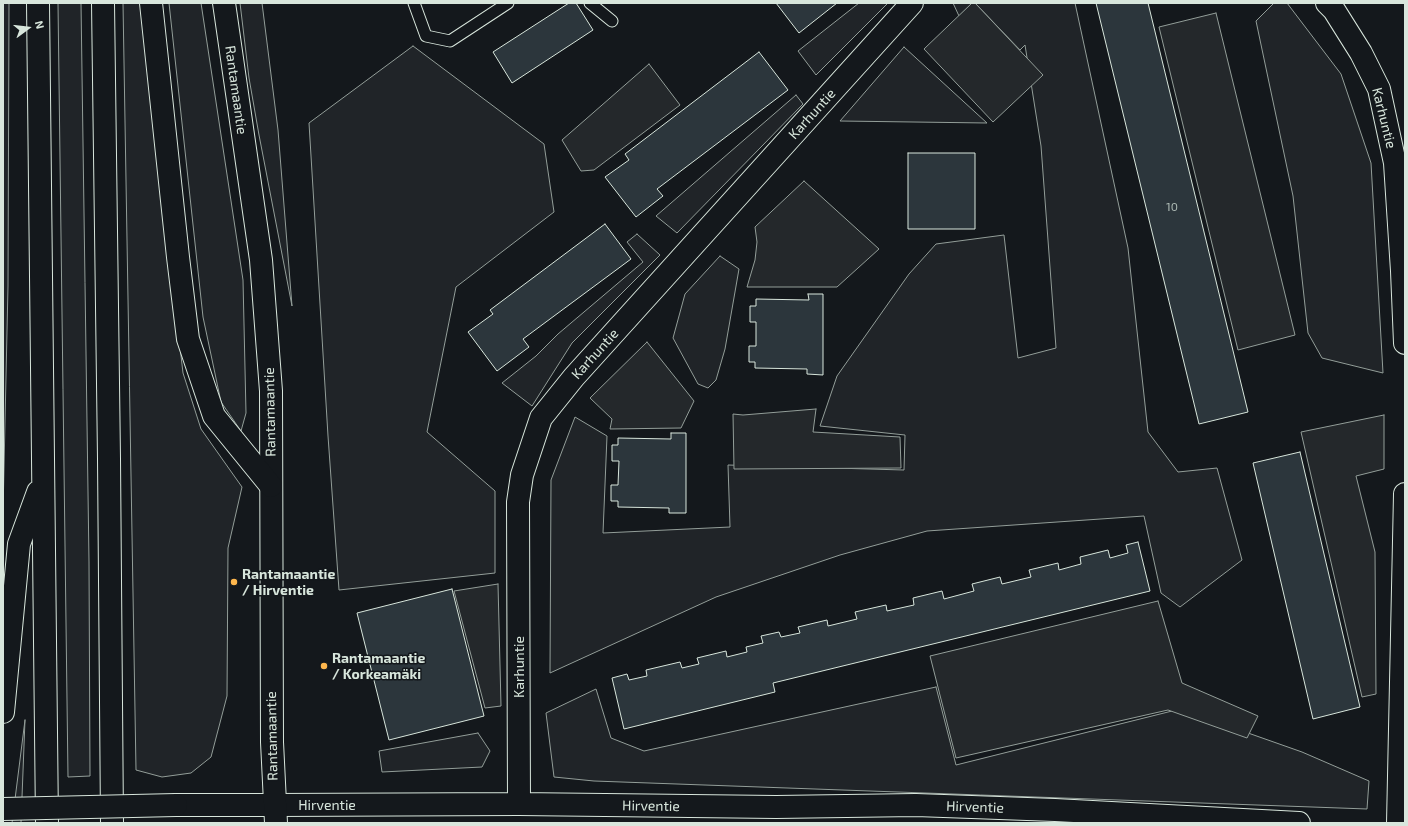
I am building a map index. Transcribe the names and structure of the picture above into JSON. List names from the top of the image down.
{
  "streets": {
    "main road": ["Rantamaantie", "Karhuntie", "Hirventie"]
  },
  "crossings": [
    ["Rantamaantie", "Hirventie"],
    ["Karhuntie", "Hirventie"]
  ],
  "places": ["Rantamaantie / Hirventie", "Rantamaantie / Korkeamäki"],
  "house_numbers": ["10"],
  "north": "right"
}
